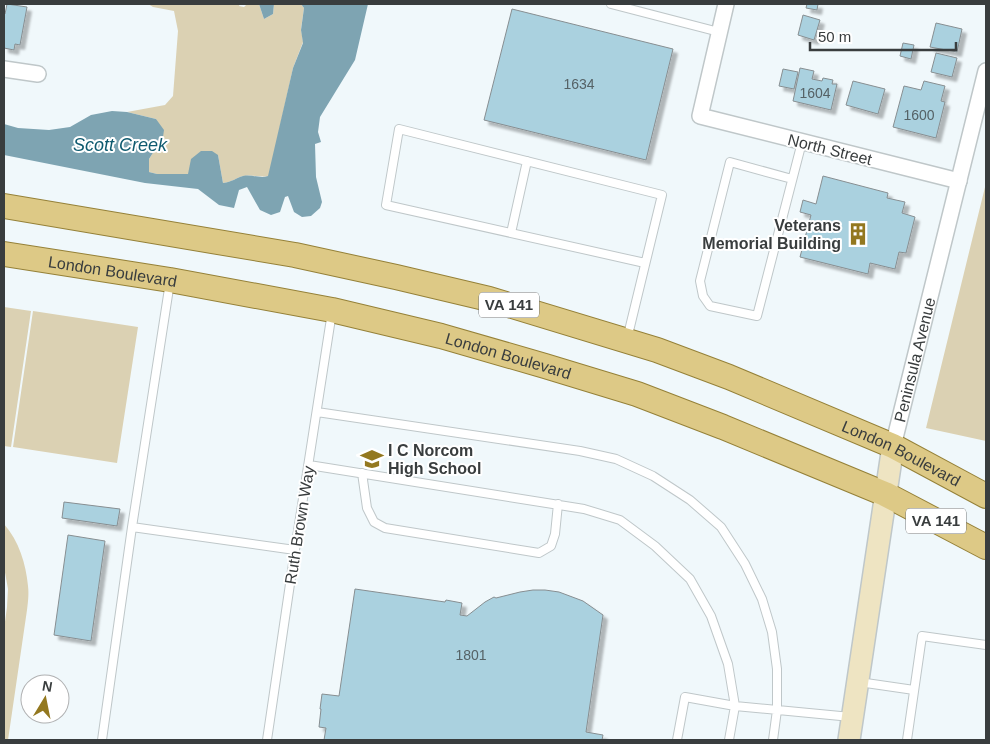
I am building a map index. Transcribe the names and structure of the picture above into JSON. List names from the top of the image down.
{
  "streets": {
    "main road": ["London Boulevard", "VA 141"],
    "street": ["North Street", "Peninsula Avenue"],
    "lane": ["Ruth Brown Way"]
  },
  "crossings": [
    ["North Street", "Peninsula Avenue"],
    ["London Boulevard", "Peninsula Avenue"],
    ["London Boulevard", "Ruth Brown Way"]
  ],
  "water": ["Scott Creek"],
  "places": {
    "building": ["Veterans Memorial Building"],
    "school or university": ["I C Norcom High School"]
  },
  "house_numbers": [
    "1634",
    "1604",
    "1600",
    "1801"
  ],
  "scale_bar": "50 m",
  "north": "top"
}
